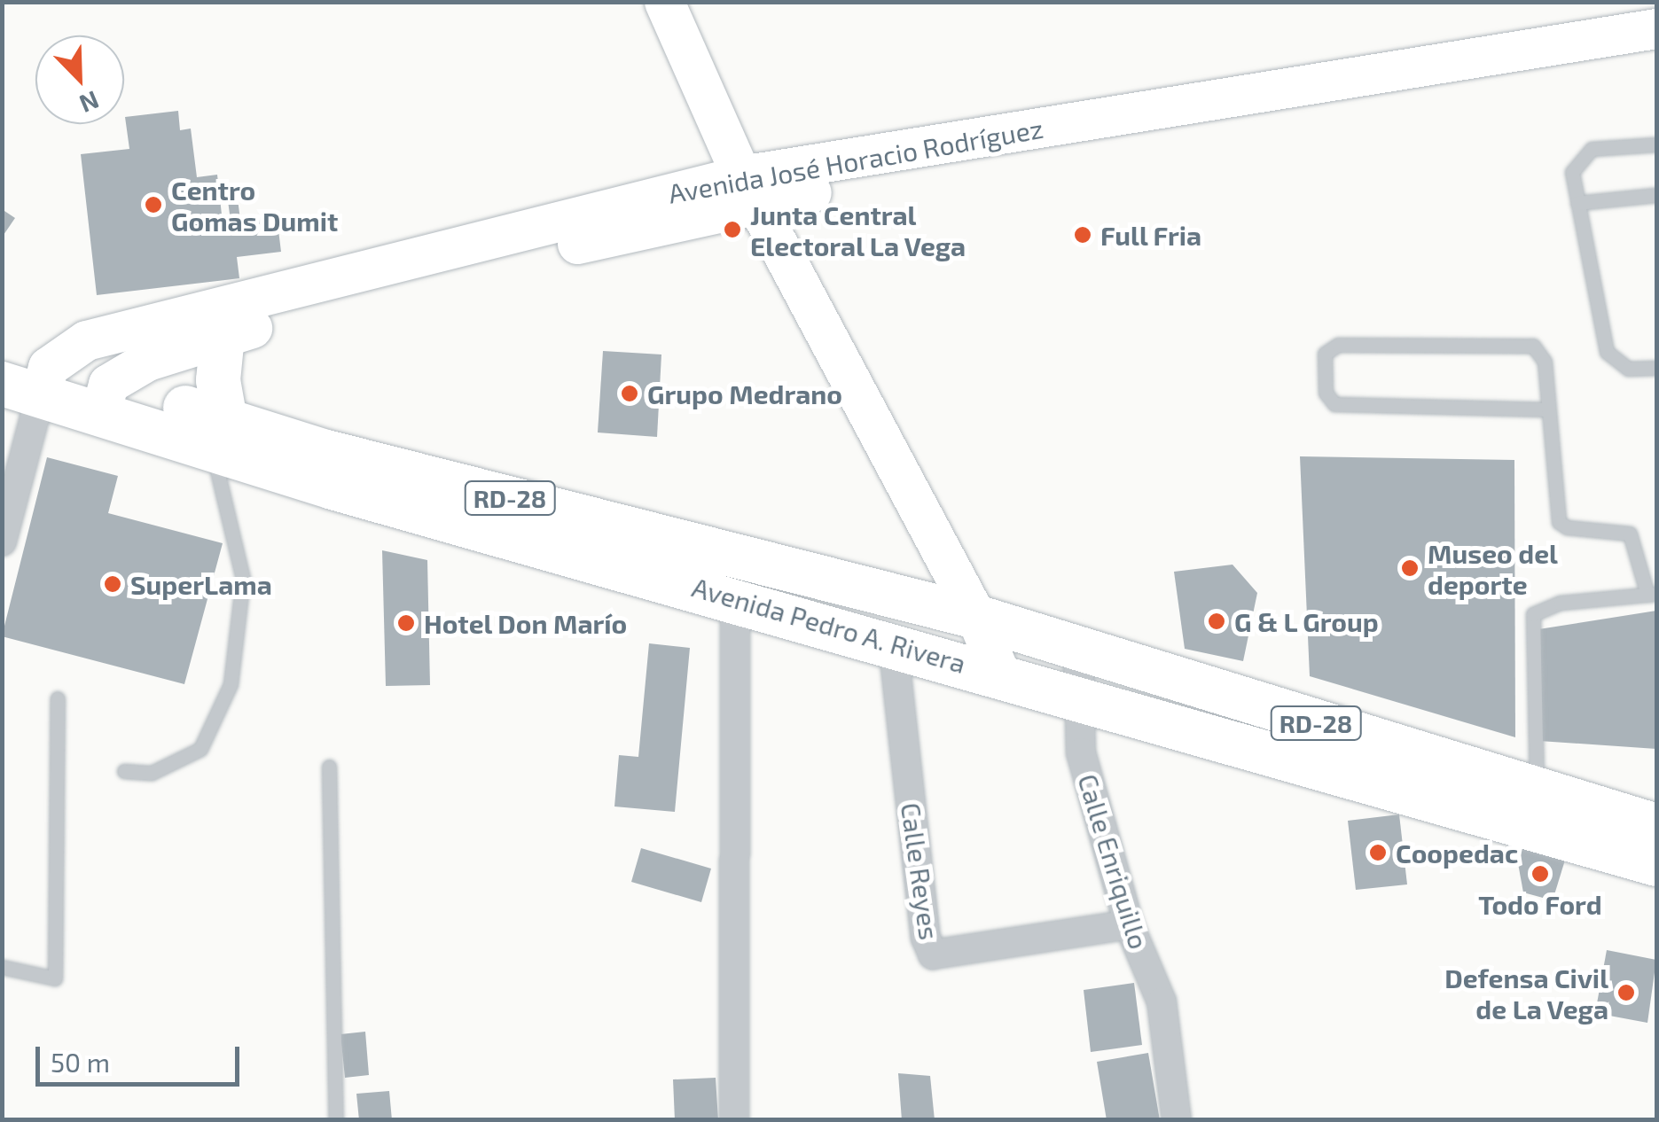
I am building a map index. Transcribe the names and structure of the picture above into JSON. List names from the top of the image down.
{
  "streets": {
    "main road": ["RD-28", "Avenida Pedro A. Rivera"],
    "street": ["Avenida José Horacio Rodríguez", "Calle Enriquillo", "Calle Reyes"]
  },
  "crossings": [
    ["Avenida José Horacio Rodríguez", "Avenida Pedro A. Rivera"],
    ["Avenida Pedro A. Rivera", "Calle Enriquillo"],
    ["Avenida Pedro A. Rivera", "Calle Reyes"],
    ["Calle Enriquillo", "Calle Reyes"]
  ],
  "places": [
    "Centro Gomas Dumit",
    "Junta Central Electoral La Vega",
    "Full Fria",
    "Grupo Medrano",
    "Museo del deporte",
    "SuperLama",
    "G & L Group",
    "Hotel Don Marío",
    "Coopedac",
    "Todo Ford",
    "Defensa Civil de La Vega"
  ],
  "scale_bar": "50 m",
  "north": "bottom right"
}
